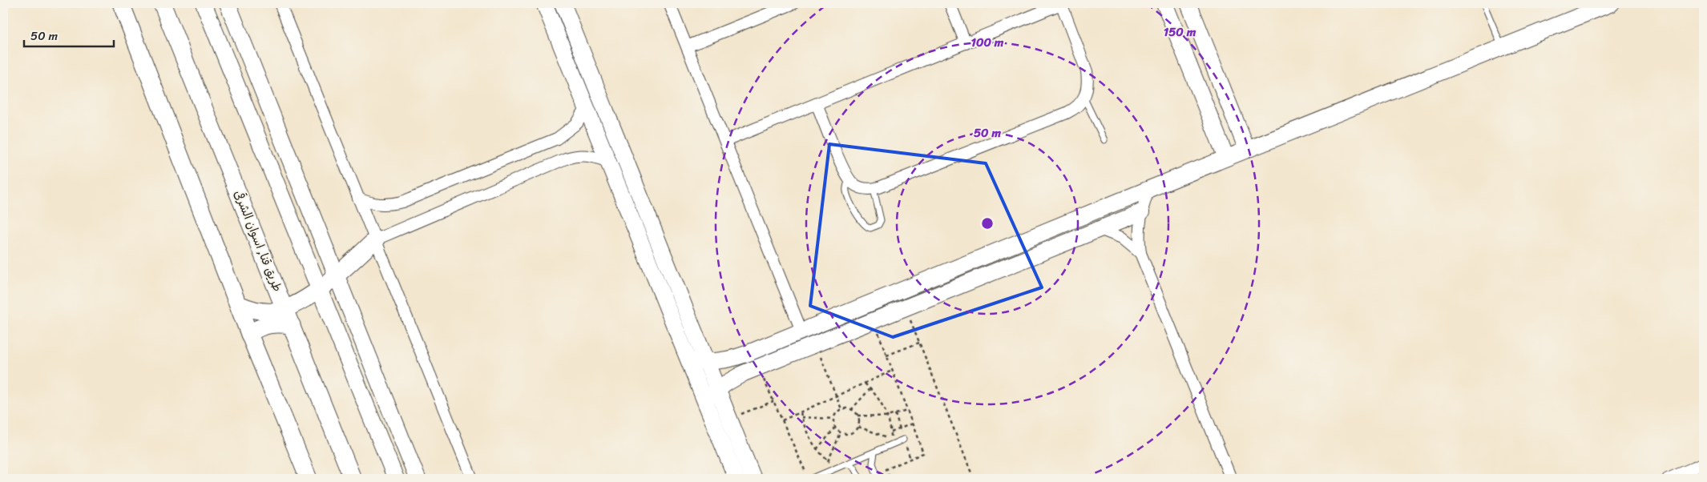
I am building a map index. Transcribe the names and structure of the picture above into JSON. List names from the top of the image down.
{
  "streets": {
    "main road": ["طريق قنا, اسوان الشرقى"]
  },
  "scale_bar": "50 m",
  "rings": ["150 m", "100 m", "50 m"]
}
